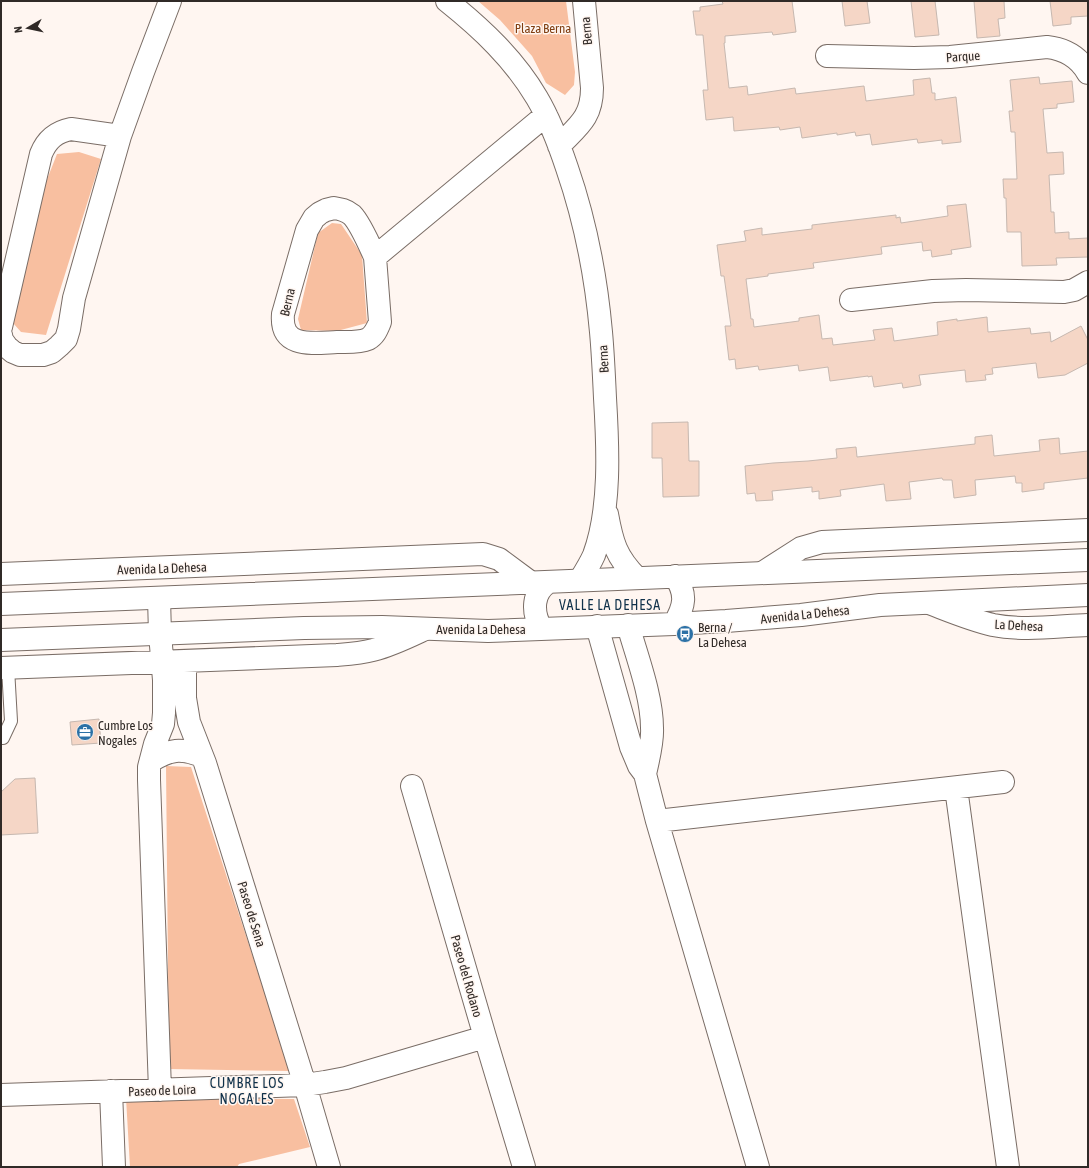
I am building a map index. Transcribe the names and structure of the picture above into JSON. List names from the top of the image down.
{
  "streets": {
    "street": [
      "Berna",
      "Parque",
      "Avenida La Dehesa",
      "La Dehesa",
      "Paseo de Sena",
      "Paseo del Rodano",
      "Paseo de Loira"
    ]
  },
  "crossings": [
    ["Avenida La Dehesa", "La Dehesa"],
    ["Avenida La Dehesa", "Paseo de Sena"],
    ["Paseo de Sena", "Paseo de Loira"],
    ["Paseo del Rodano", "Paseo de Loira"]
  ],
  "districts": ["VALLE LA DEHESA", "CUMBRE LOS NOGALES"],
  "parks": ["Plaza Berna"],
  "places": {
    "bus stop": ["Berna / La Dehesa"],
    "office": ["Cumbre Los Nogales"]
  },
  "north": "left"
}
